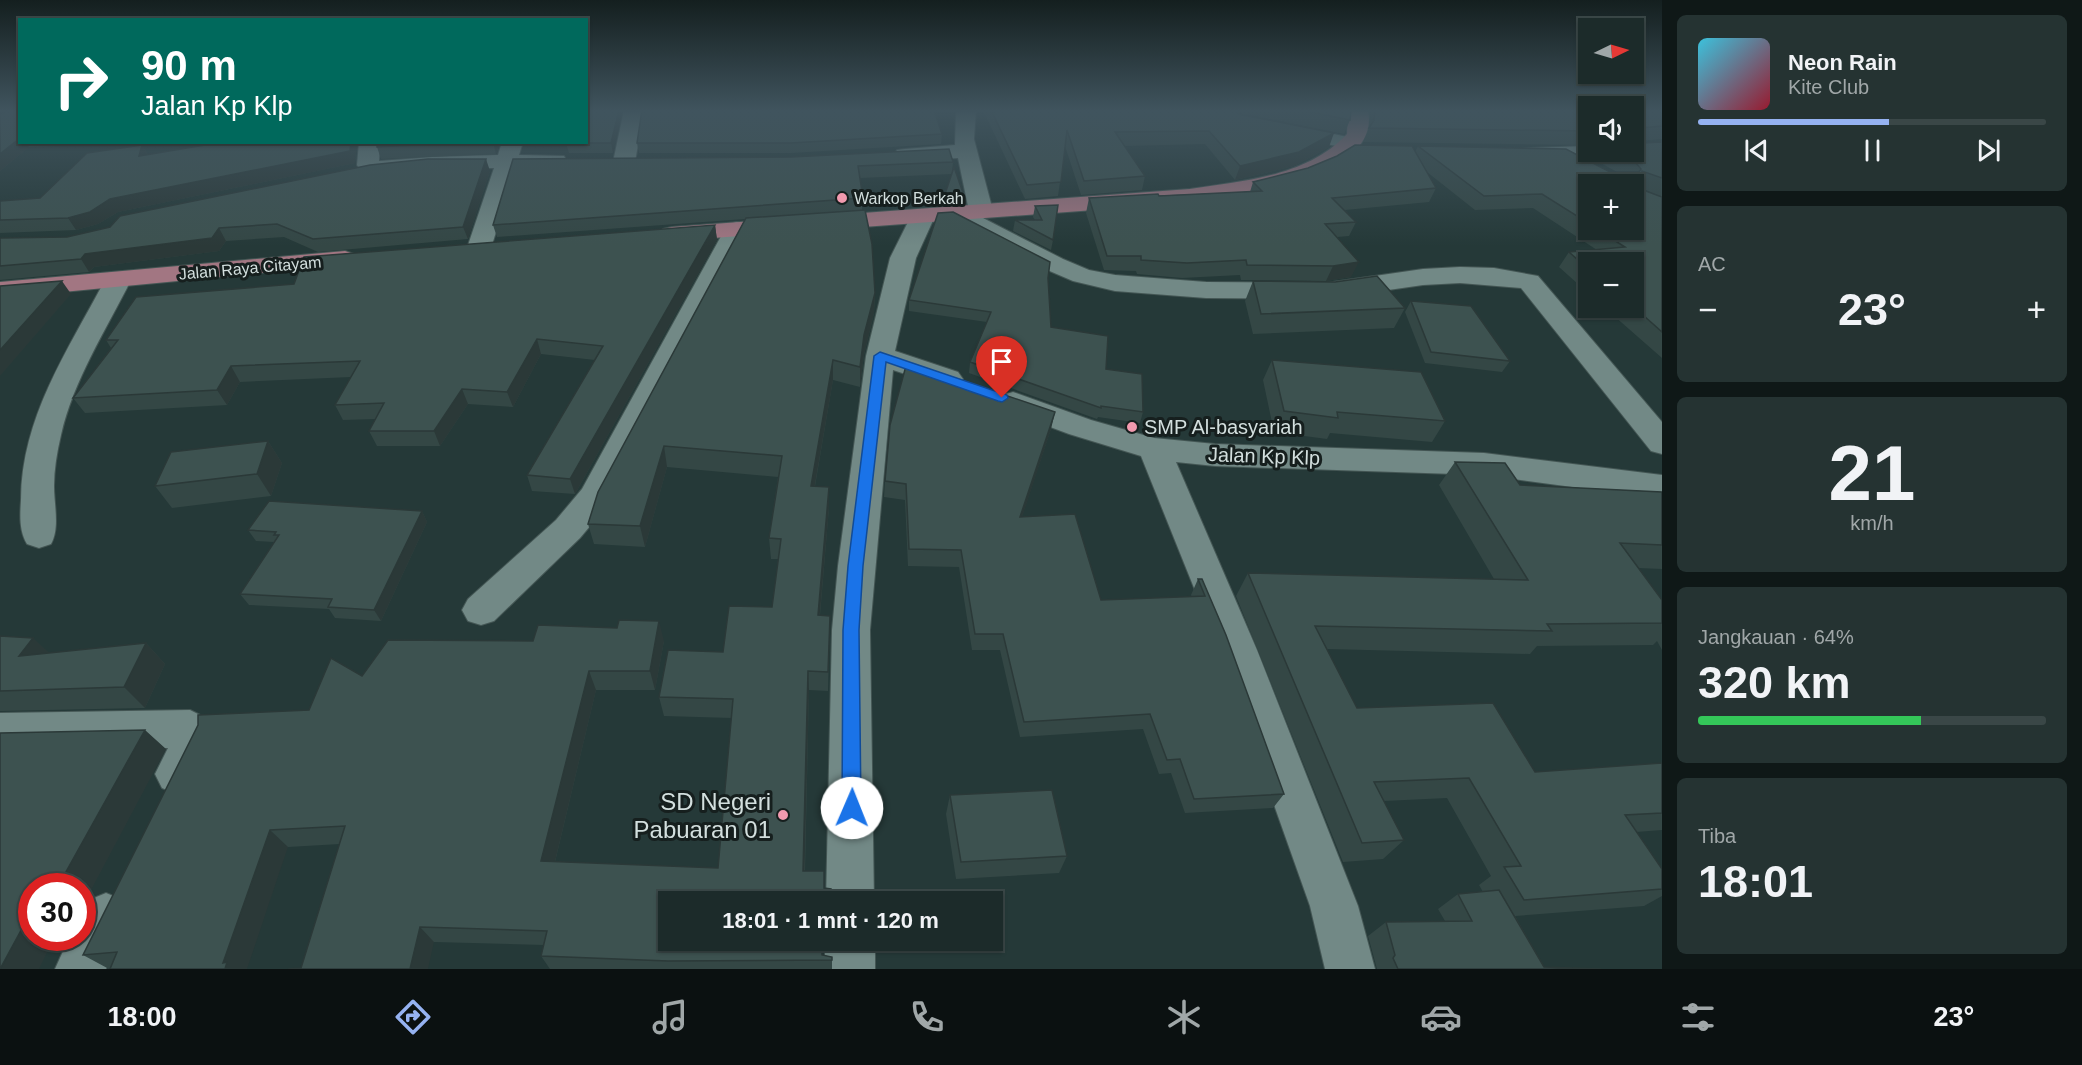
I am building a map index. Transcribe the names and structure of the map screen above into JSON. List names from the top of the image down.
{
  "streets": {
    "main road": ["Jalan Raya Citayam"],
    "street": ["Jalan Kp Klp"]
  },
  "places": ["Warkop Berkah", "SMP Al-basyariah", "SD Negeri Pabuaran 01"],
  "north": "right",
  "page": {
    "map_buttons": ["+", "−"],
    "turn": ["90 m", "Jalan Kp Klp"],
    "song": ["Neon Rain", "Kite Club"],
    "tile": [
      "AC",
      ["21", "km/h"],
      ["Jangkauan · 64%", "320 km"],
      ["Tiba", "18:01"]
    ],
    "heat": ["−", "23°", "+"],
    "limit": "30",
    "trip": "18:01 · 1 mnt · 120 m",
    "tabs": ["18:00", "23°"]
  }
}
